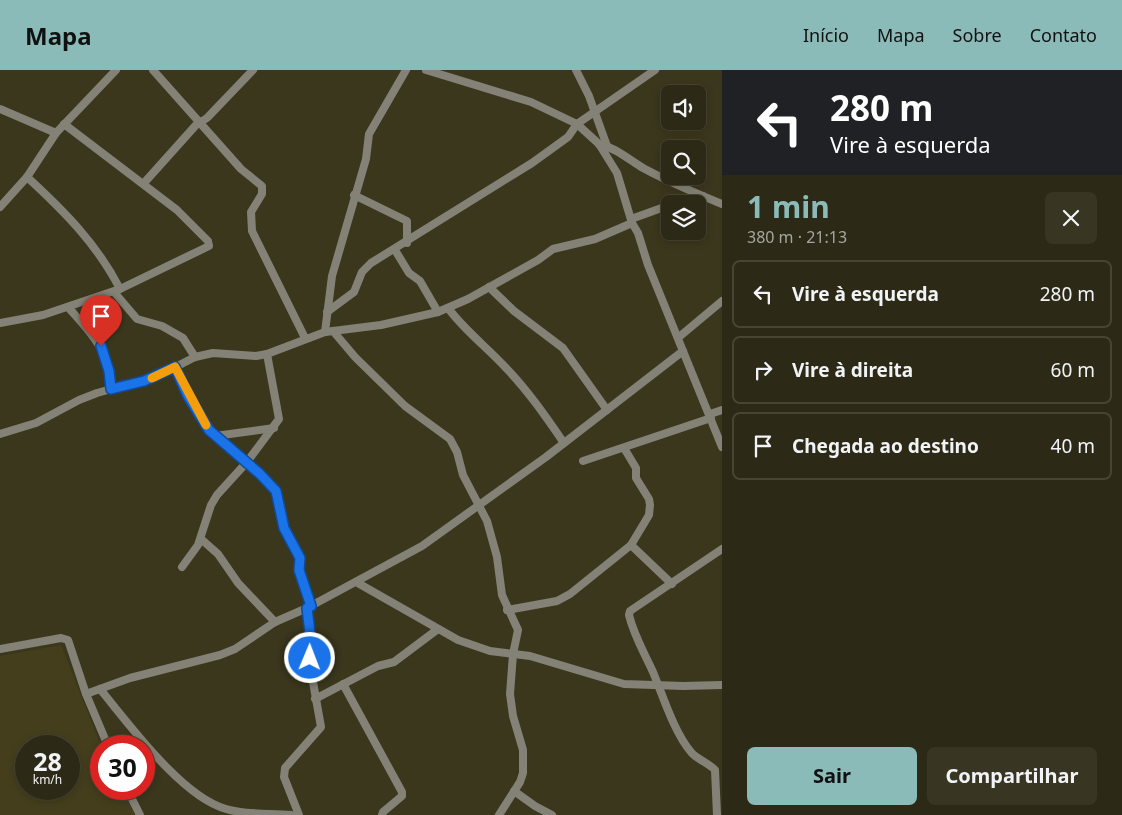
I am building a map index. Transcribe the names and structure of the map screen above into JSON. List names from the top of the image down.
{
  "page": {
    "header": "Mapa",
    "nav": [
      "Início",
      "Mapa",
      "Sobre",
      "Contato"
    ],
    "turn": ["280 m", "Vire à esquerda"],
    "heading": ["1 min", "380 m · 21:13"],
    "list": [
      {
        "name": "Vire à esquerda",
        "value": "280 m"
      },
      {
        "name": "Vire à direita",
        "value": "60 m"
      },
      {
        "name": "Chegada ao destino",
        "value": "40 m"
      }
    ],
    "speed": "28 km/h",
    "limit": "30",
    "buttons": ["Sair", "Compartilhar"]
  }
}
